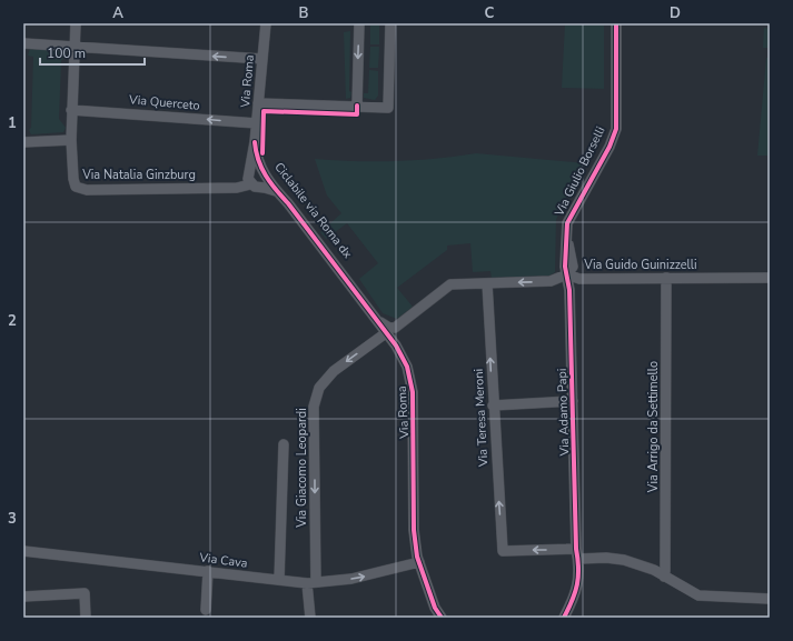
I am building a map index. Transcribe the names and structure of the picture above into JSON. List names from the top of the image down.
{
  "streets": {
    "street": [
      "Via Roma",
      "Via Querceto",
      "Via Giulio Borselli",
      "Via Natalia Ginzburg",
      "Via Guido Guinizzelli",
      "Via Adamo Papi",
      "Via Teresa Meroni",
      "Via Arrigo da Settimello",
      "Via Giacomo Leopardi",
      "Via Cava"
    ],
    "cycle path": ["Ciclabile via Roma dx"]
  },
  "crossings": [
    ["Via Roma", "Via Querceto"],
    ["Via Roma", "Via Natalia Ginzburg"],
    ["Via Roma", "Via Guido Guinizzelli"],
    ["Via Roma", "Via Giacomo Leopardi"],
    ["Via Roma", "Via Cava"],
    ["Via Giulio Borselli", "Via Guido Guinizzelli"],
    ["Via Giulio Borselli", "Via Adamo Papi"],
    ["Via Guido Guinizzelli", "Via Adamo Papi"],
    ["Via Guido Guinizzelli", "Via Teresa Meroni"],
    ["Via Guido Guinizzelli", "Via Arrigo da Settimello"],
    ["Via Guido Guinizzelli", "Via Giacomo Leopardi"],
    ["Via Adamo Papi", "Via Teresa Meroni"],
    ["Via Giacomo Leopardi", "Via Cava"]
  ],
  "one_way": ["Via Teresa Meroni"],
  "scale_bar": "100 m",
  "grid": {
    "columns": [
      "A",
      "B",
      "C",
      "D"
    ],
    "rows": ["1", "2", "3"]
  }
}
